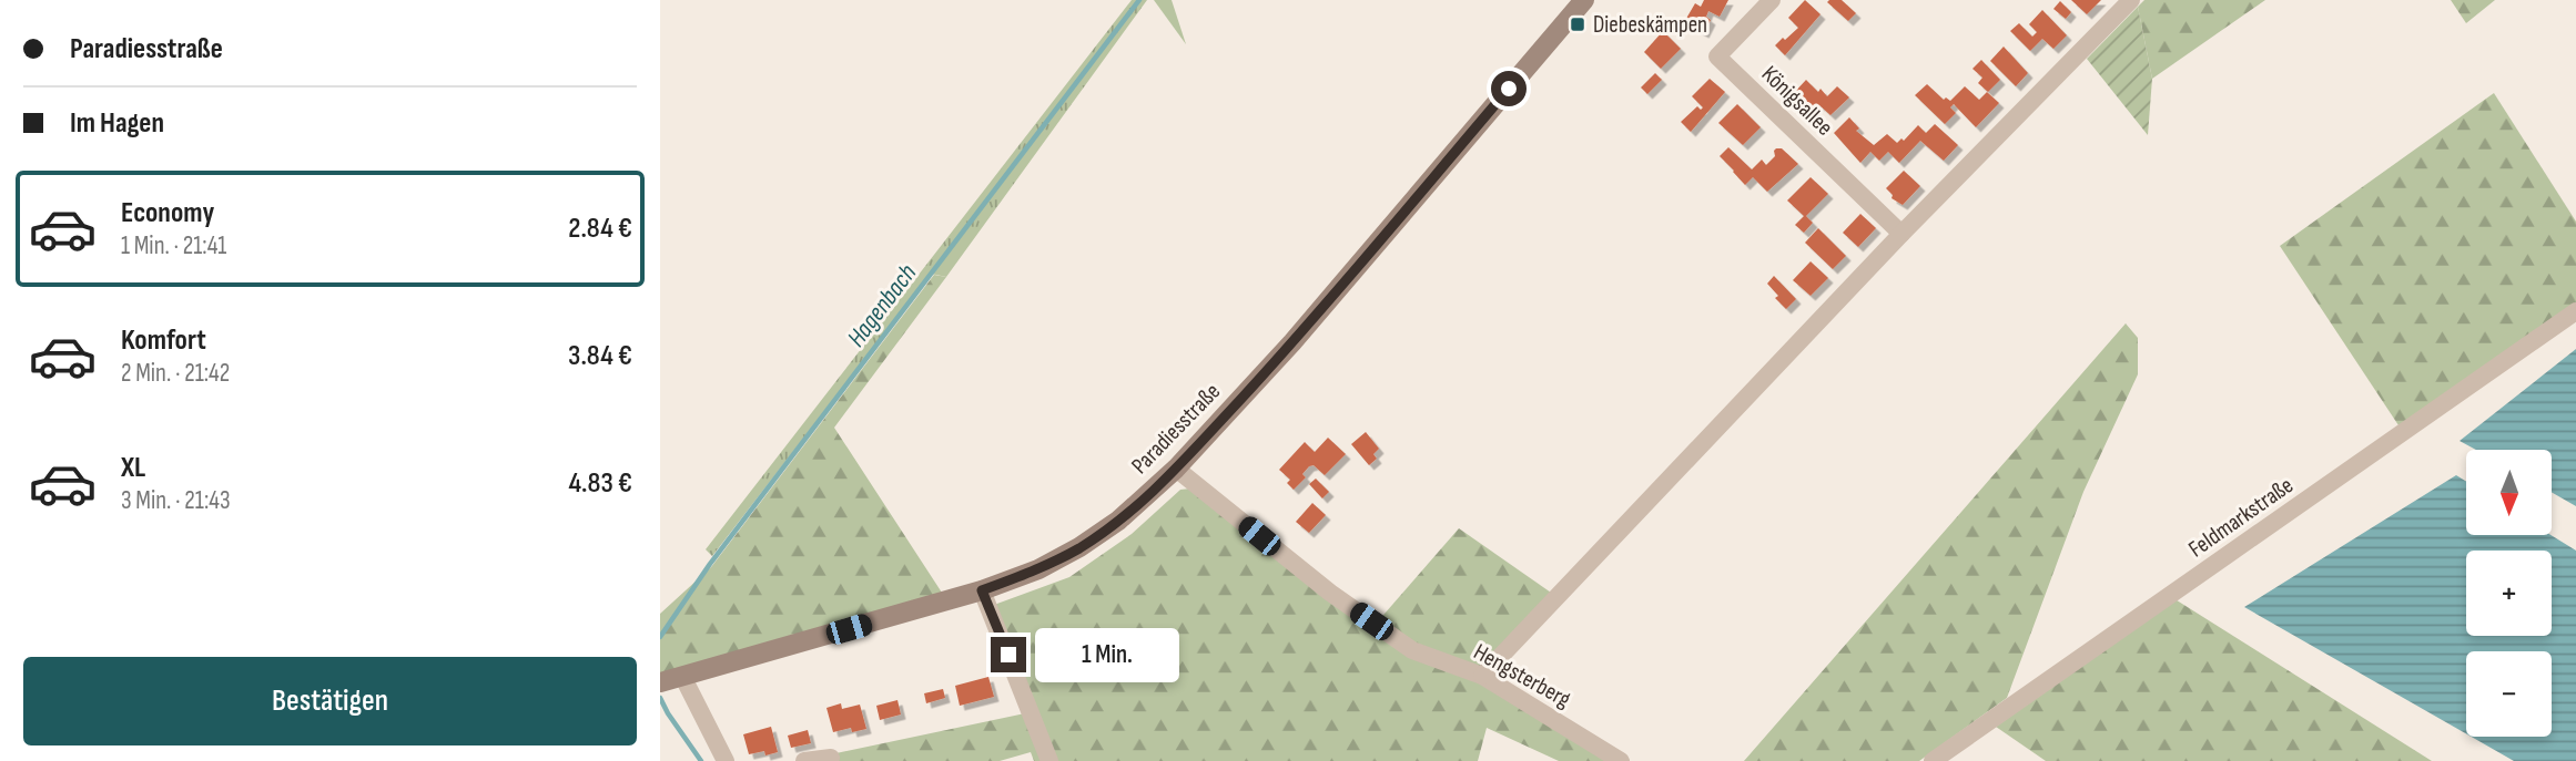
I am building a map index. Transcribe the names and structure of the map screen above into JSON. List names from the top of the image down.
{
  "streets": {
    "main road": ["Paradiesstraße"],
    "street": ["Königsallee", "Feldmarkstraße", "Hengsterberg"]
  },
  "crossings": [
    ["Paradiesstraße", "Hengsterberg"]
  ],
  "water": ["Hagenbach"],
  "places": {
    "transit": ["Diebeskämpen"]
  },
  "north": "bottom",
  "page": {
    "banner": ["Paradiesstraße", "Im Hagen"],
    "list": [
      {
        "name": "Economy",
        "note": "1 Min. · 21:41",
        "value": "2.84 €"
      },
      {
        "name": "Komfort",
        "note": "2 Min. · 21:42",
        "value": "3.84 €"
      },
      {
        "name": "XL",
        "note": "3 Min. · 21:43",
        "value": "4.83 €"
      }
    ],
    "map_buttons": ["+", "−"],
    "bubble": "1 Min.",
    "buttons": "Bestätigen"
  }
}
